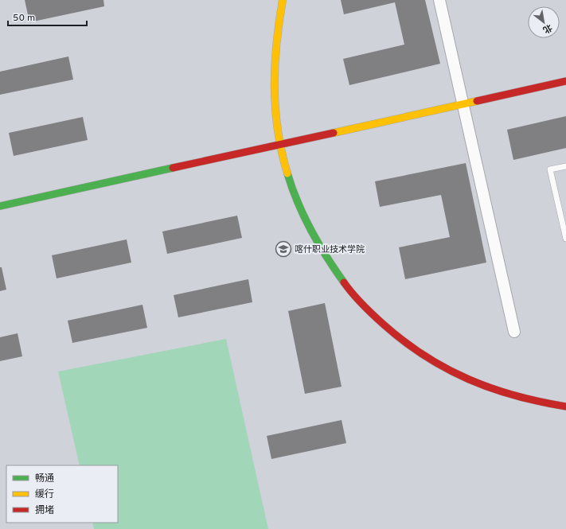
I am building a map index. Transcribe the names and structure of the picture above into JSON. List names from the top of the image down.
{
  "places": {
    "school or university": ["喀什职业技术学院"]
  },
  "legend": ["畅通", "缓行", "拥堵"],
  "scale_bar": "50 m",
  "north": "bottom right"
}
